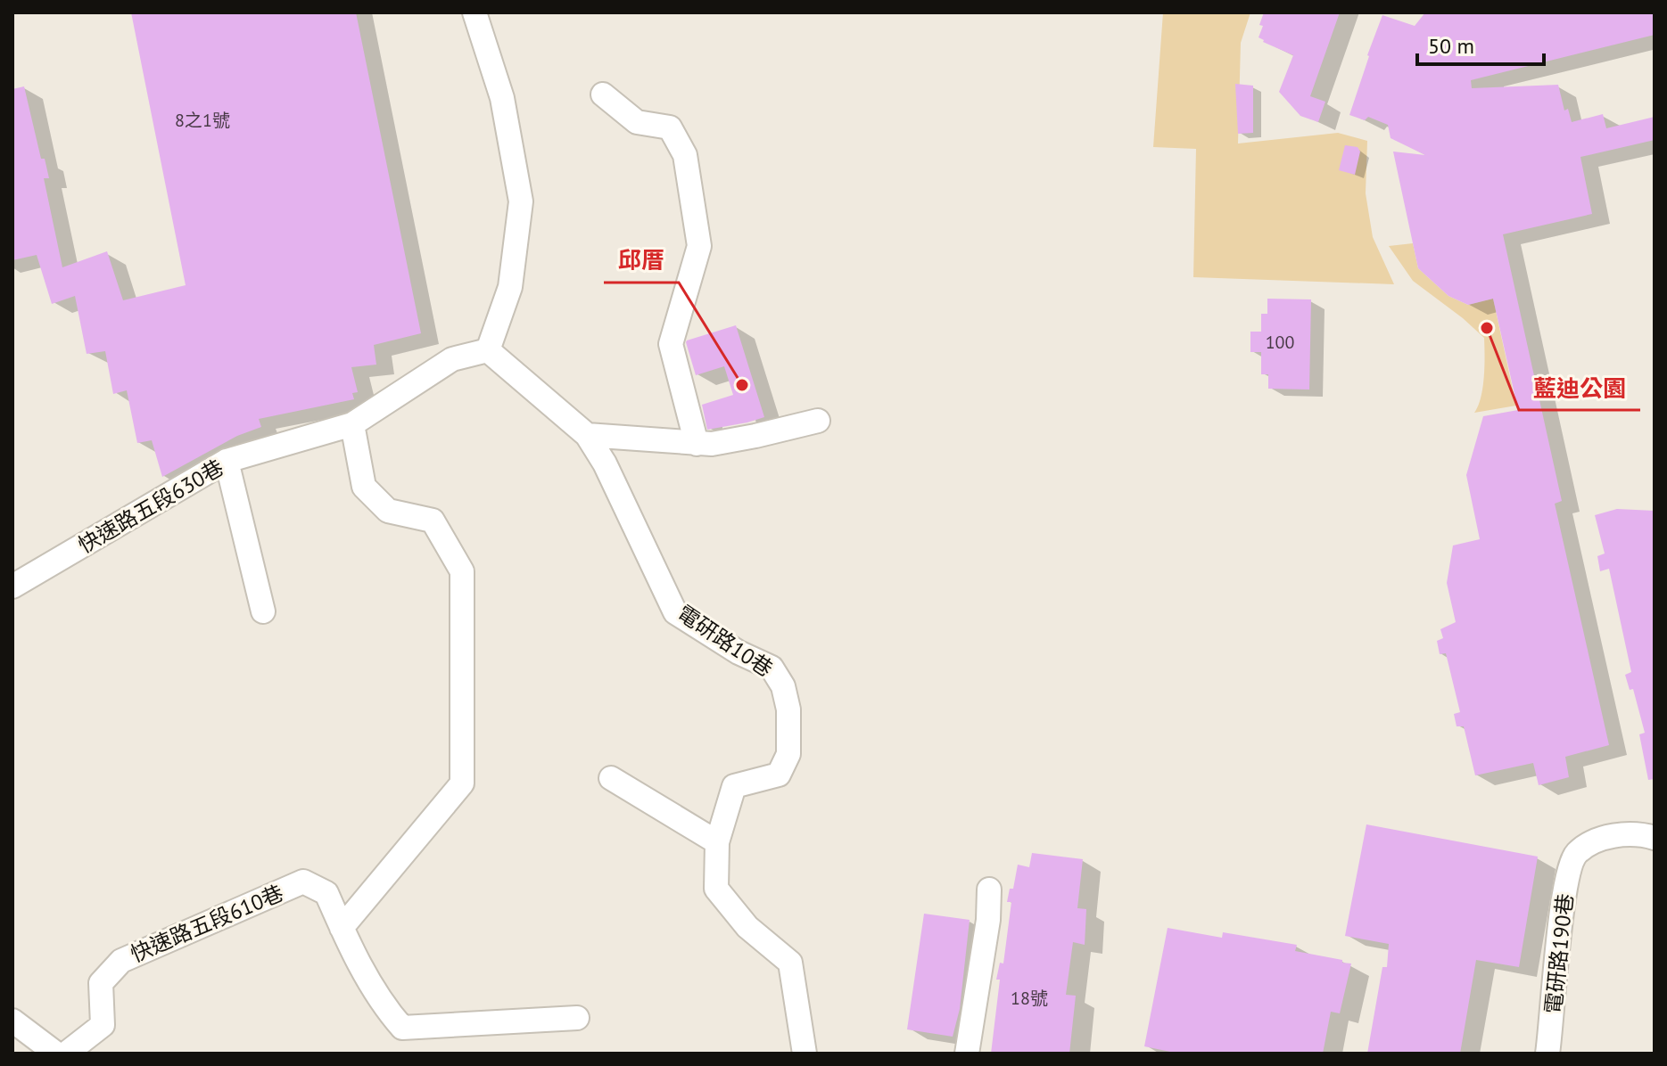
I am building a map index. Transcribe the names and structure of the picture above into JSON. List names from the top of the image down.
{
  "streets": {
    "street": [
      "快速路五段630巷",
      "電研路10巷",
      "快速路五段610巷",
      "電研路190巷"
    ]
  },
  "crossings": [
    ["快速路五段630巷", "電研路10巷"]
  ],
  "places": ["藍迪公園", "邱厝"],
  "house_numbers": ["8之1號", "100", "18號"],
  "scale_bar": "50 m"
}
